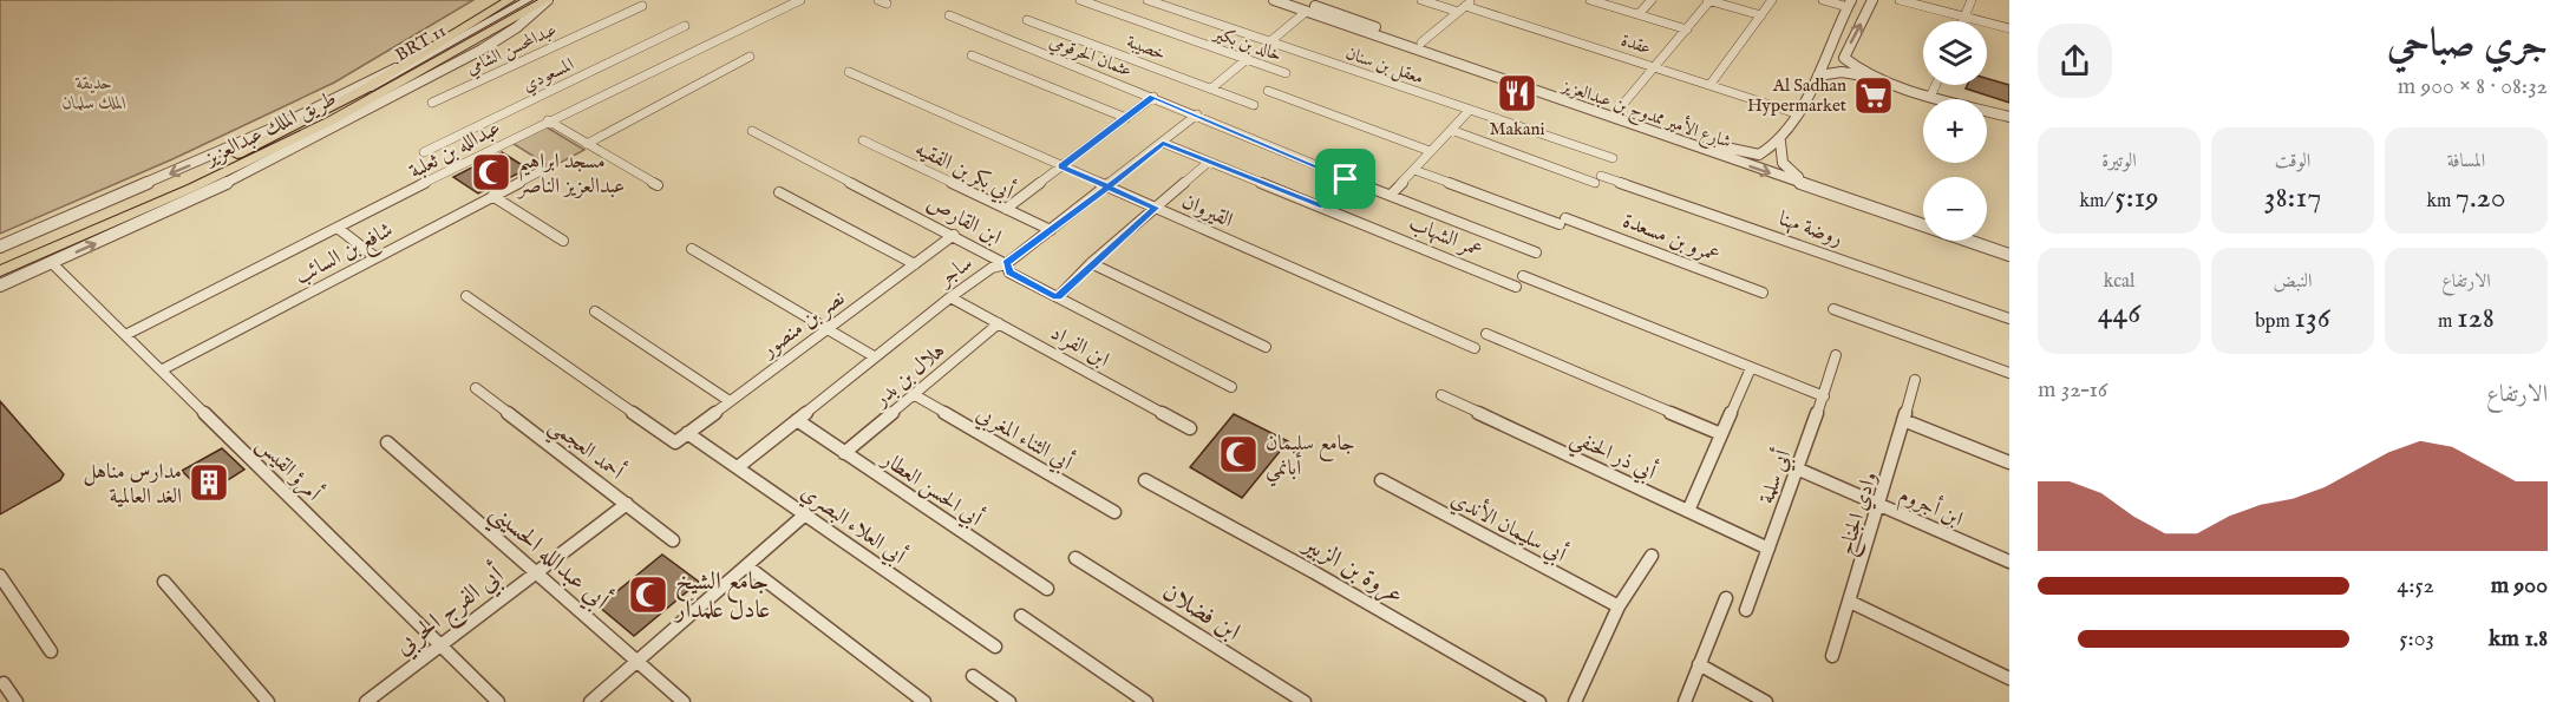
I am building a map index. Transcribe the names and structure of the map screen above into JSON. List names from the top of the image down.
{
  "streets": {
    "main road": ["BRT 11", "طريق الملك عبدالعزيز"],
    "street": [
      "خالد بن بكير",
      "عقدة",
      "خصيبة",
      "عبدالمحسن الشامي",
      "عثمان الحرقومي",
      "معقل بن سنان",
      "المسعودي",
      "شارع الأمير ممدوح بن عبدالعزيز",
      "عبدالله بن ثعلبة",
      "أبي بكر بن الفقيه",
      "القيروان",
      "ابن القارص",
      "روضة مهنا",
      "عمر الشهاب",
      "عمرو بن مسعدة",
      "شافع بن السائب",
      "ساجر",
      "نصر بن منصور",
      "ابن الفراد",
      "هلال بن بدر",
      "أبي الثناء المغربي",
      "أحمد العجمي",
      "أبي ذر الحنفي",
      "أمرؤ القيس",
      "أبي سلمة",
      "أبي الحسن العطار",
      "ابن أجروم",
      "وادي الجناح",
      "أبي العلاء البصري",
      "أبي سليمان الأندي",
      "أبي عبدالله الحسيني",
      "عروة بن الزبير",
      "أبي الفرج الحربي",
      "ابن فضلان"
    ]
  },
  "crossings": [
    ["BRT 11", "طريق الملك عبدالعزيز"],
    ["عثمان الحرقومي", "ساجر"],
    ["عبدالله بن ثعلبة", "أمرؤ القيس"],
    ["أبي بكر بن الفقيه", "ساجر"],
    ["القيروان", "ساجر"],
    ["ابن القارص", "ساجر"],
    ["ابن القارص", "نصر بن منصور"],
    ["عمر الشهاب", "ساجر"],
    ["عمر الشهاب", "أبي سلمة"],
    ["شافع بن السائب", "أمرؤ القيس"],
    ["ساجر", "ابن الفراد"],
    ["ساجر", "أبي الحسن العطار"],
    ["ساجر", "أبي العلاء البصري"],
    ["نصر بن منصور", "أبي العلاء البصري"],
    ["ابن الفراد", "هلال بن بدر"],
    ["هلال بن بدر", "أبي الثناء المغربي"],
    ["هلال بن بدر", "أبي الحسن العطار"],
    ["أحمد العجمي", "أبي الفرج الحربي"],
    ["أبي ذر الحنفي", "أبي سلمة"],
    ["أمرؤ القيس", "أبي الفرج الحربي"],
    ["أبي سلمة", "ابن أجروم"],
    ["ابن أجروم", "وادي الجناح"],
    ["أبي عبدالله الحسيني", "أبي الفرج الحربي"]
  ],
  "parks": ["حديقة الملك سلمان"],
  "places": {
    "restaurant": ["Makani"],
    "supermarket": ["Al Sadhan Hypermarket"],
    "mosque": ["مسجد ابراهيم عبدالعزيز الناصر", "جامع سليمان أبانمي", "جامع الشيخ عادل علمدار"],
    "building": ["مدارس مناهل الغد العالمية"]
  },
  "page": {
    "heading": ["جري صباحي", "08:32 · 8 × 900 m"],
    "map_buttons": ["+", "−"],
    "stats": [
      ["المسافة", "7.20 km"],
      ["الوقت", "38:17"],
      ["الوتيرة", "5:19 /km"],
      ["الارتفاع", "128 m"],
      ["النبض", "136 bpm"],
      ["kcal", "446"]
    ],
    "chart": ["الارتفاع", "16–32 m"],
    "list": [
      {
        "name": "900 m",
        "note": "4:52"
      },
      {
        "name": "1.8 km",
        "note": "5:03"
      }
    ]
  }
}
